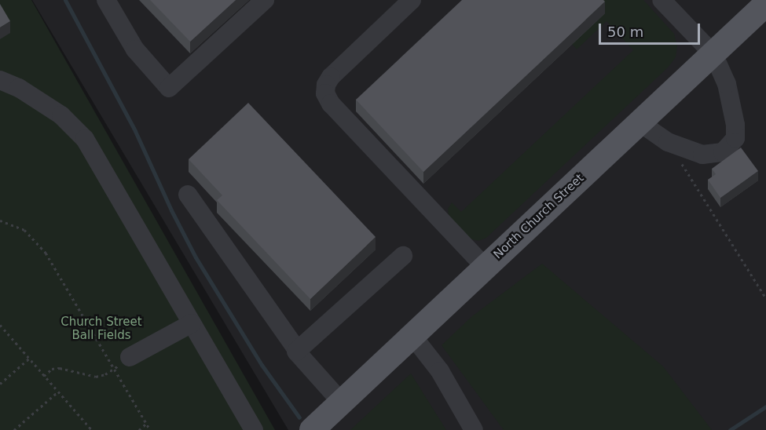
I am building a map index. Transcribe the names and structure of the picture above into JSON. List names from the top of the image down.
{
  "streets": {
    "main road": ["North Church Street"]
  },
  "parks": ["Church Street Ball Fields"],
  "scale_bar": "50 m"
}
